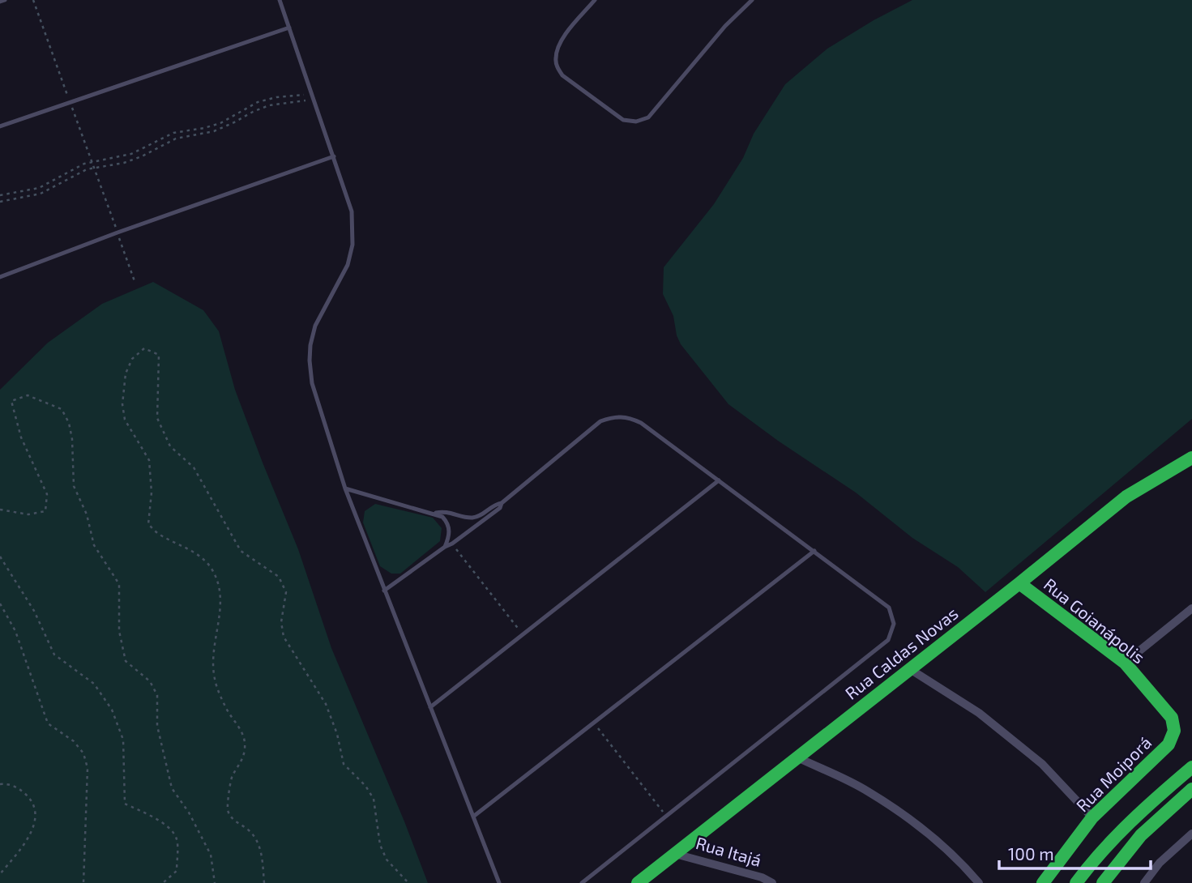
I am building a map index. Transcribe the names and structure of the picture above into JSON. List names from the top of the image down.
{
  "streets": {
    "street": [
      "Rua Goianápolis",
      "Rua Caldas Novas",
      "Rua Moiporá",
      "Rua Itajá"
    ]
  },
  "crossings": [
    ["Rua Goianápolis", "Rua Caldas Novas"],
    ["Rua Goianápolis", "Rua Moiporá"],
    ["Rua Caldas Novas", "Rua Itajá"]
  ],
  "scale_bar": "100 m"
}
